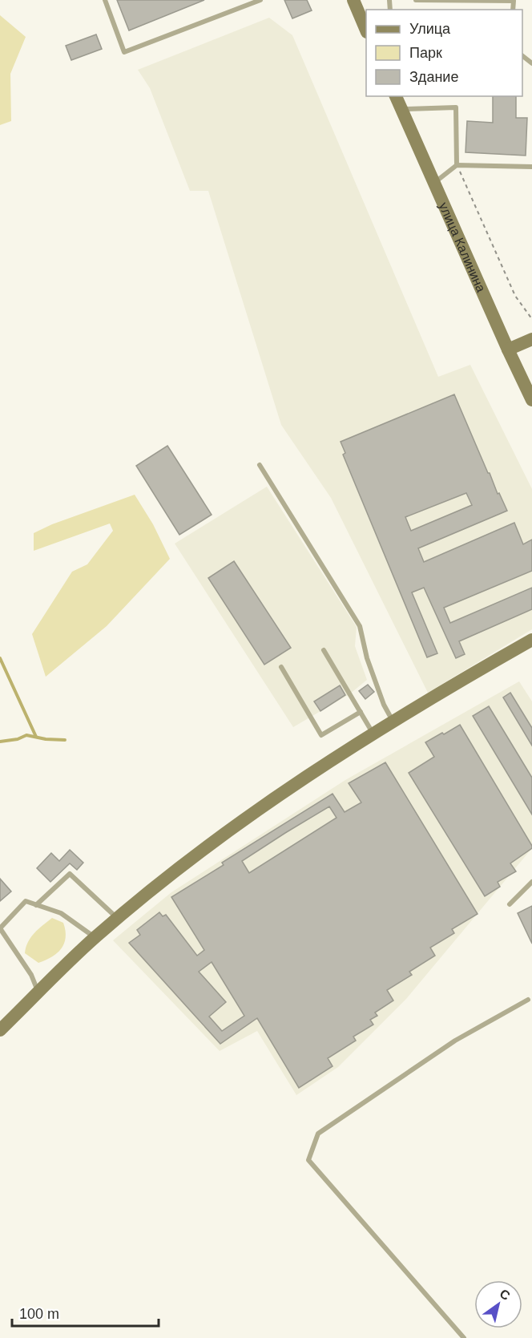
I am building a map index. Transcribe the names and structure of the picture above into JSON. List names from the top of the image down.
{
  "streets": {
    "main road": ["улица Калинина"]
  },
  "legend": ["Улица", "Парк", "Здание"],
  "scale_bar": "100 m",
  "north": "top right"
}
